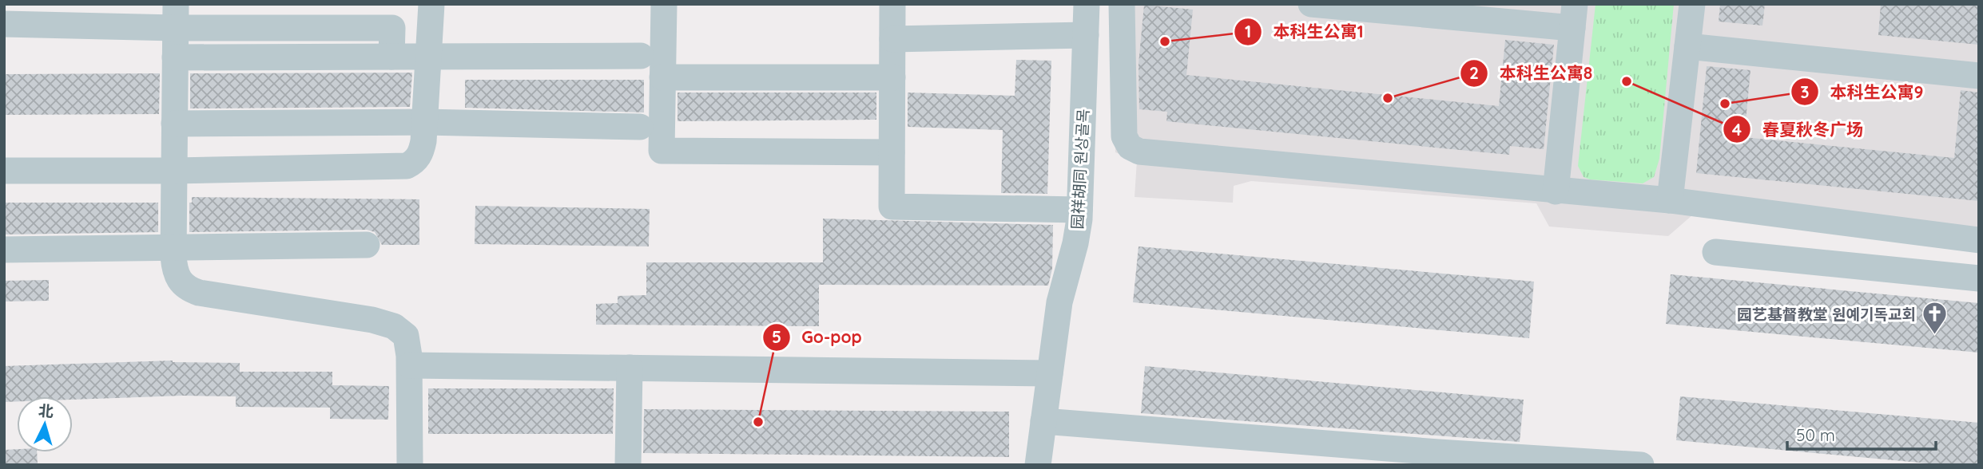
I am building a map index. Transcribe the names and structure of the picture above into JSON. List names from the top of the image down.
{
  "streets": {
    "street": ["园祥胡同 원상골목"]
  },
  "places": {
    "other": [
      "本科生公寓1",
      "春夏秋冬广场",
      "本科生公寓8",
      "本科生公寓9",
      "Go-pop"
    ],
    "church": ["园艺基督教堂 원예기독교회"]
  },
  "scale_bar": "50 m",
  "north": "top"
}
